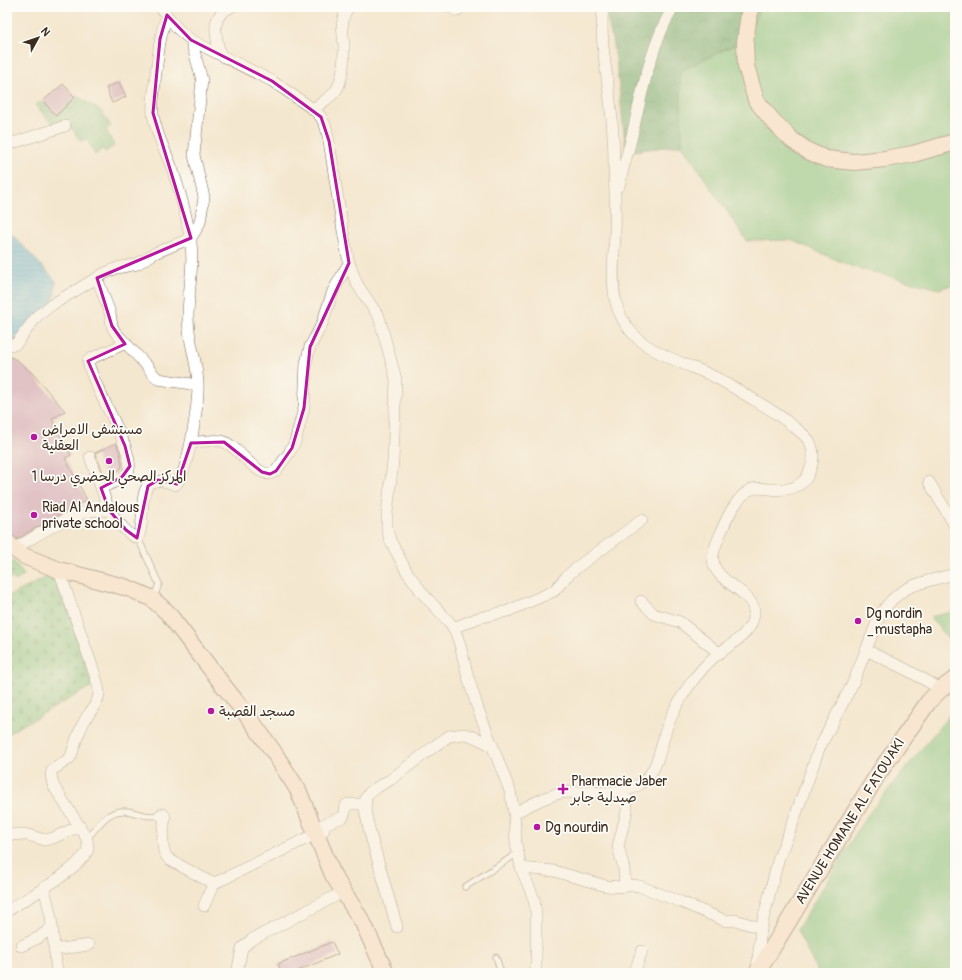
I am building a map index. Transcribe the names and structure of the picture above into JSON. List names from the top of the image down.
{
  "streets": {
    "street": ["AVENUE HOMANE AL FATOUAKI"]
  },
  "places": {
    "other": [
      "مستشفى الامراض العقلية",
      "المركز الصحي الحضري درسا 1",
      "Riad Al Andalous private school",
      "Dg nordin _mustapha",
      "مسجد القصبة",
      "Dg nourdin"
    ],
    "health": ["Pharmacie Jaber صيدلية جابر"]
  },
  "north": "top right"
}
